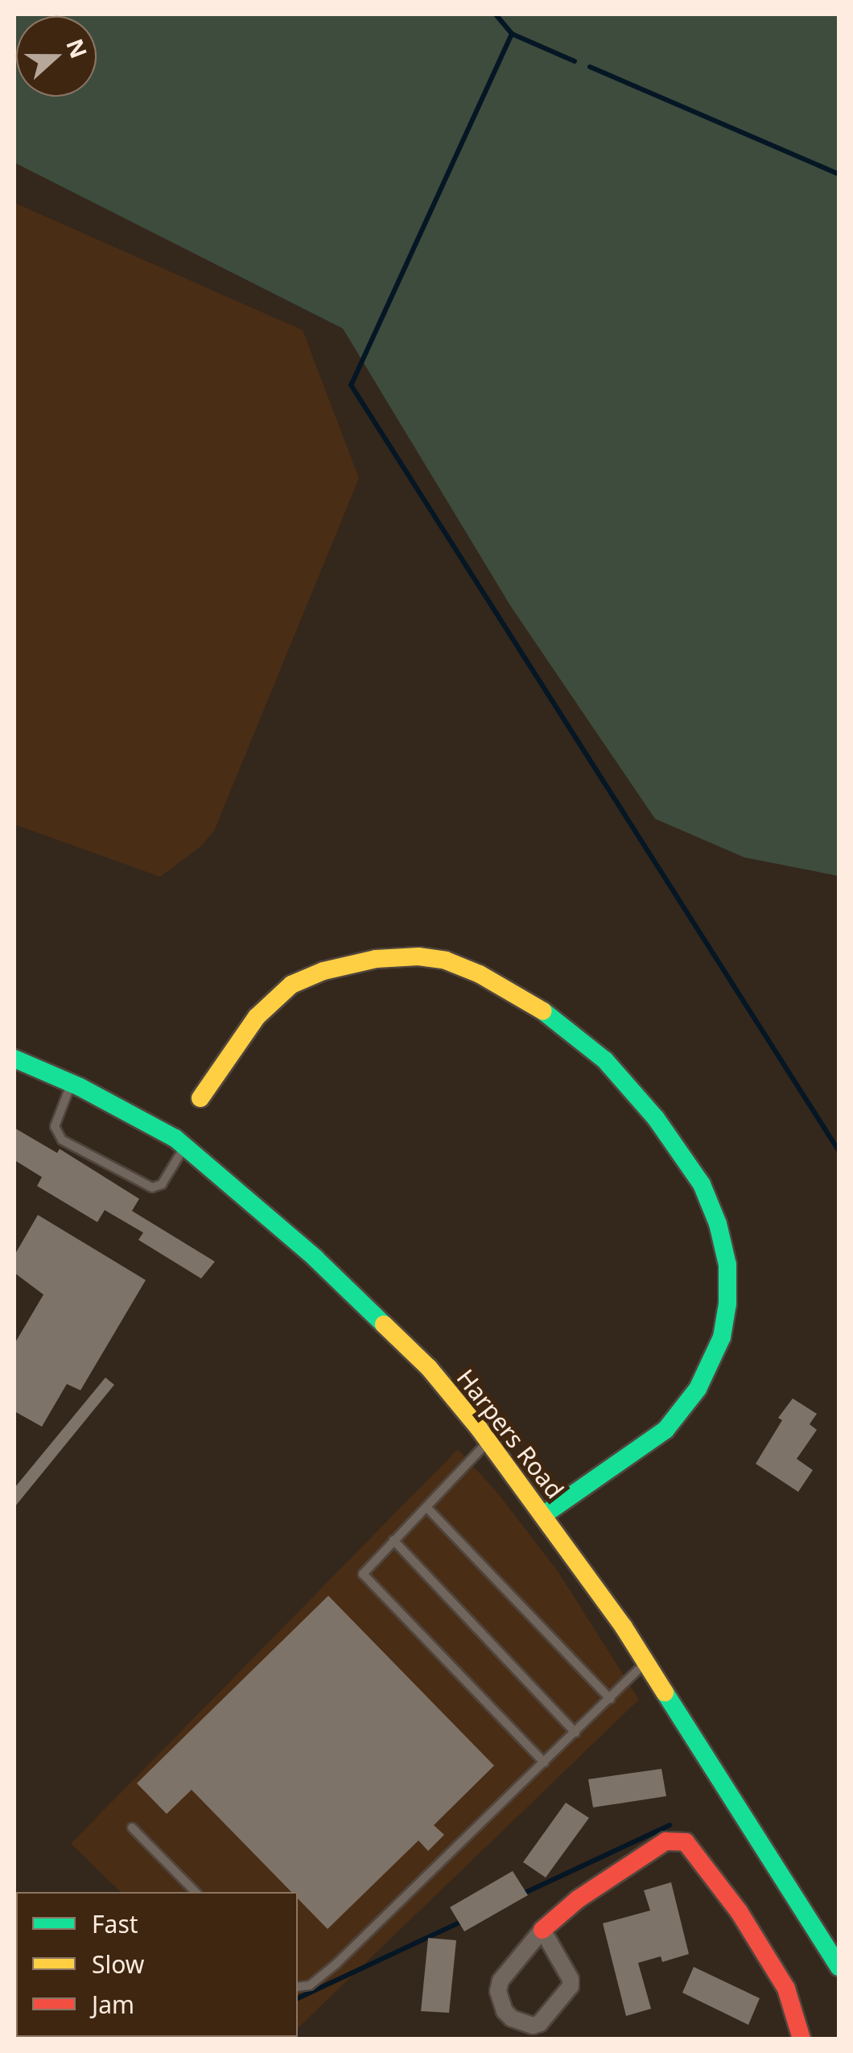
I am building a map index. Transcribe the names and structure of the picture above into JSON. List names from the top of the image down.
{
  "streets": {
    "street": ["Harpers Road"]
  },
  "legend": ["Fast", "Slow", "Jam"],
  "north": "right"
}
